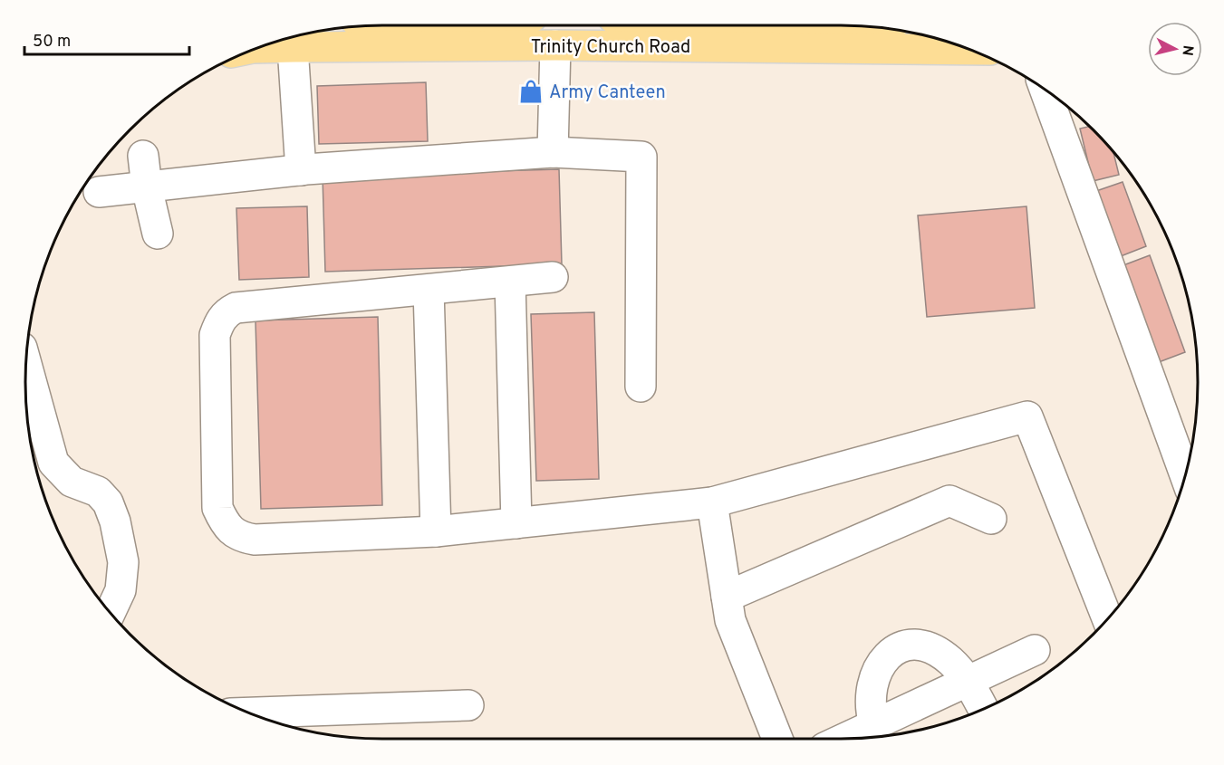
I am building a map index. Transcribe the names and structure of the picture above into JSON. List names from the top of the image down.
{
  "streets": {
    "main road": ["Trinity Church Road"]
  },
  "places": {
    "shop": ["Army Canteen"]
  },
  "scale_bar": "50 m",
  "north": "right"
}
